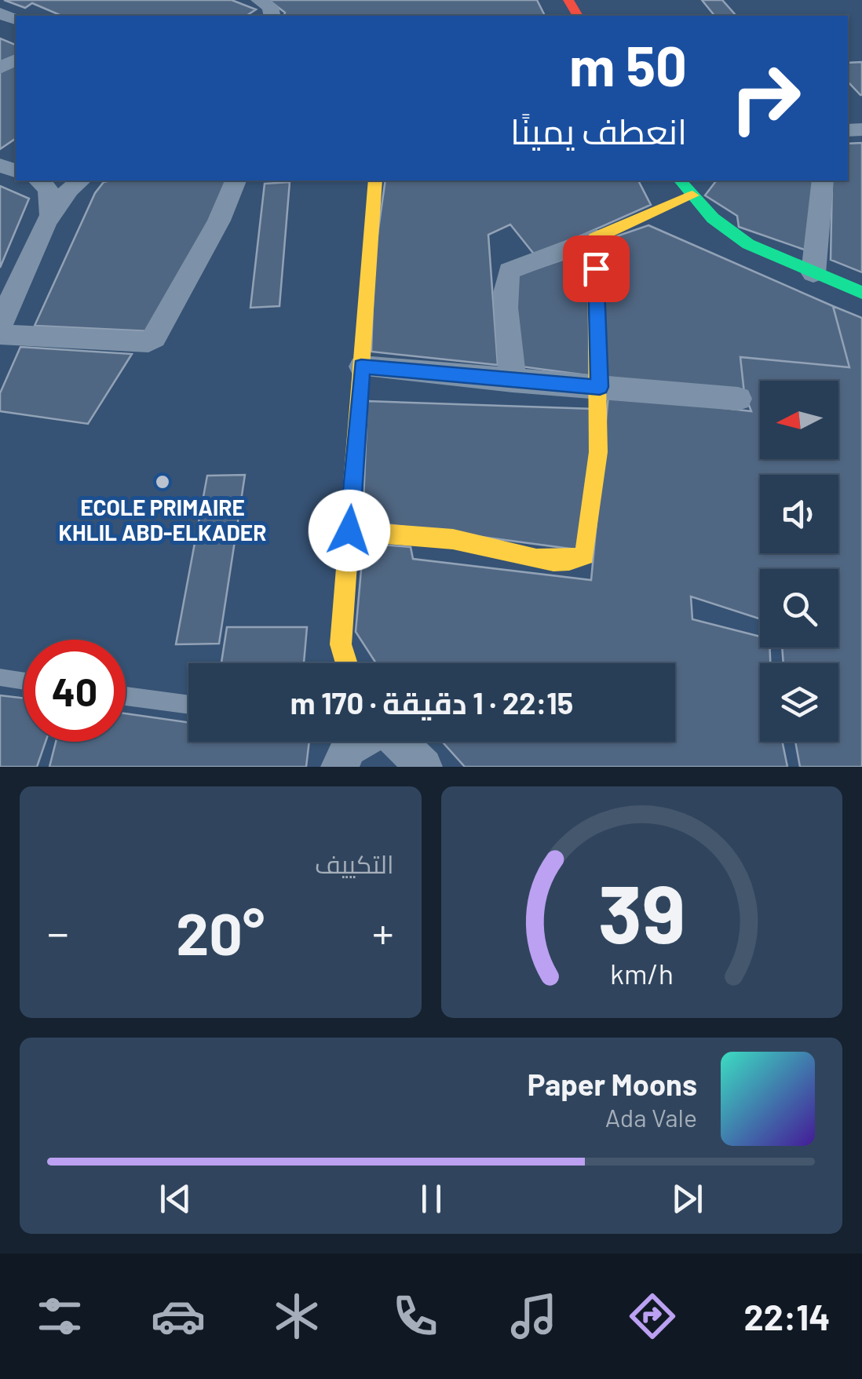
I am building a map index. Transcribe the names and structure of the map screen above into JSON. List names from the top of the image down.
{
  "places": ["ECOLE PRIMAIRE KHLIL ABD-ELKADER"],
  "north": "left",
  "page": {
    "turn": ["50 m", "انعطف يمينًا"],
    "limit": "40",
    "trip": "22:15 · 1 دقيقة · 170 m",
    "tile": "التكييف",
    "heat": ["−", "20°", "+"],
    "song": ["Paper Moons", "Ada Vale"],
    "tabs": "22:14",
    "gauge": ["39", "km/h"]
  }
}
